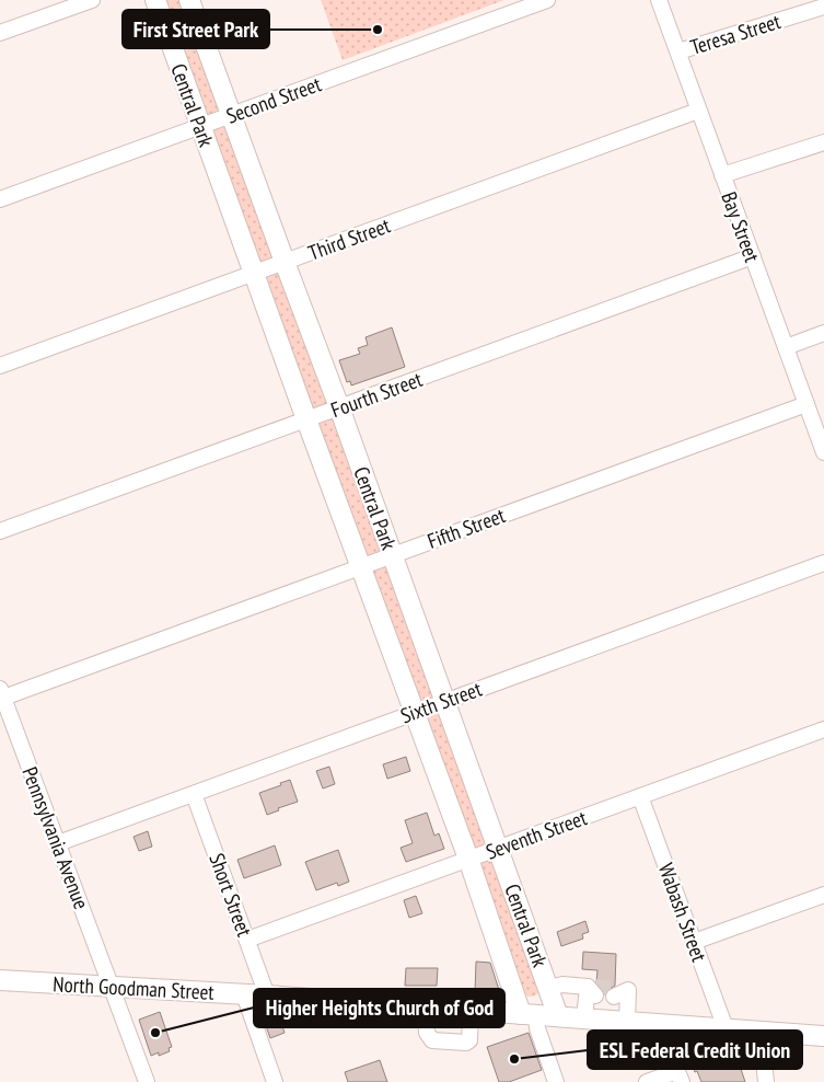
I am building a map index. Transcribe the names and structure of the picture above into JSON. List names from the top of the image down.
{
  "streets": {
    "main road": ["Central Park", "North Goodman Street"],
    "street": [
      "Teresa Street",
      "Second Street",
      "Bay Street",
      "Third Street",
      "Fourth Street",
      "Fifth Street",
      "Sixth Street",
      "Seventh Street",
      "Pennsylvania Avenue",
      "Short Street",
      "Wabash Street"
    ]
  },
  "crossings": [
    ["Teresa Street", "Bay Street"],
    ["Second Street", "Central Park"],
    ["Central Park", "Third Street"],
    ["Central Park", "Fourth Street"],
    ["Central Park", "Fifth Street"],
    ["Central Park", "Sixth Street"],
    ["Central Park", "Seventh Street"],
    ["Central Park", "North Goodman Street"],
    ["Bay Street", "Third Street"],
    ["Bay Street", "Fourth Street"],
    ["Bay Street", "Fifth Street"],
    ["Fifth Street", "Pennsylvania Avenue"],
    ["Sixth Street", "Pennsylvania Avenue"],
    ["Sixth Street", "Short Street"],
    ["Seventh Street", "Short Street"],
    ["Seventh Street", "Wabash Street"],
    ["Pennsylvania Avenue", "North Goodman Street"],
    ["Short Street", "North Goodman Street"],
    ["Wabash Street", "North Goodman Street"]
  ],
  "places": ["First Street Park", "Higher Heights Church of God", "ESL Federal Credit Union"]
}
